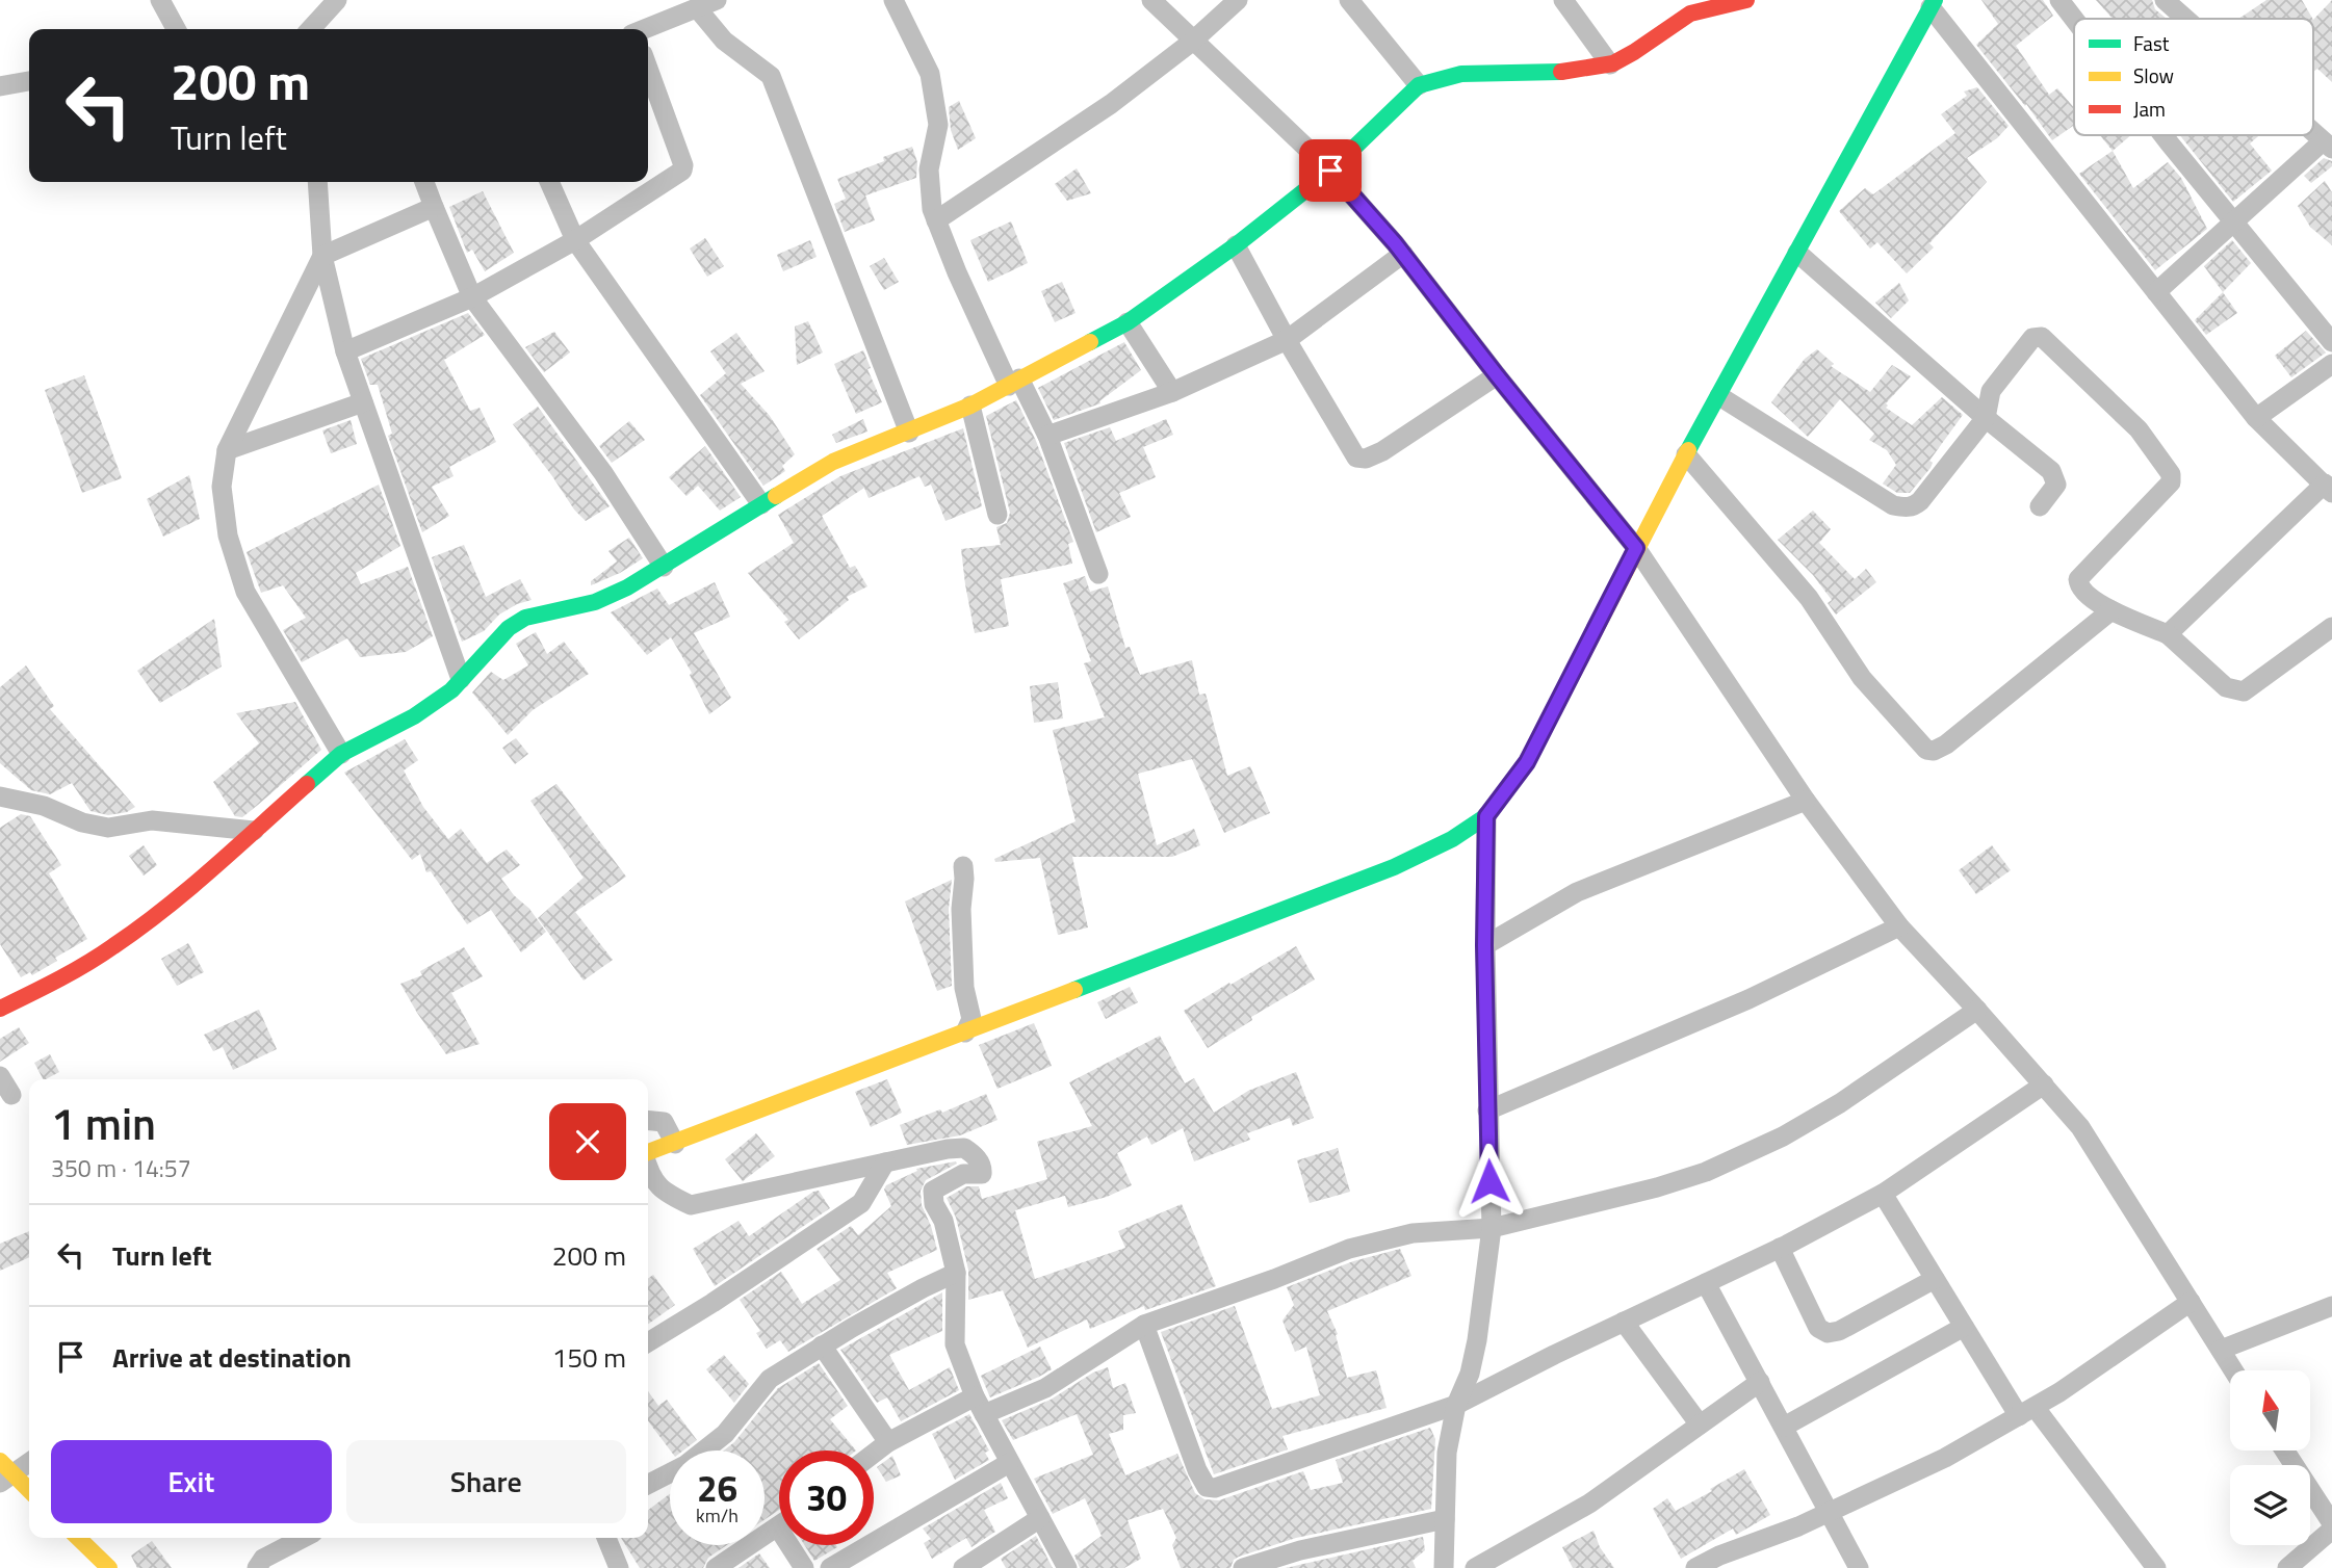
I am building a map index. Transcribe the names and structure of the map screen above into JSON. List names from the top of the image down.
{
  "legend": ["Fast", "Slow", "Jam"],
  "north": "top",
  "page": {
    "turn": ["200 m", "Turn left"],
    "heading": ["1 min", "350 m · 14:57"],
    "list": [
      {
        "name": "Turn left",
        "value": "200 m"
      },
      {
        "name": "Arrive at destination",
        "value": "150 m"
      }
    ],
    "buttons": ["Exit", "Share"],
    "speed": "26 km/h",
    "limit": "30"
  }
}
